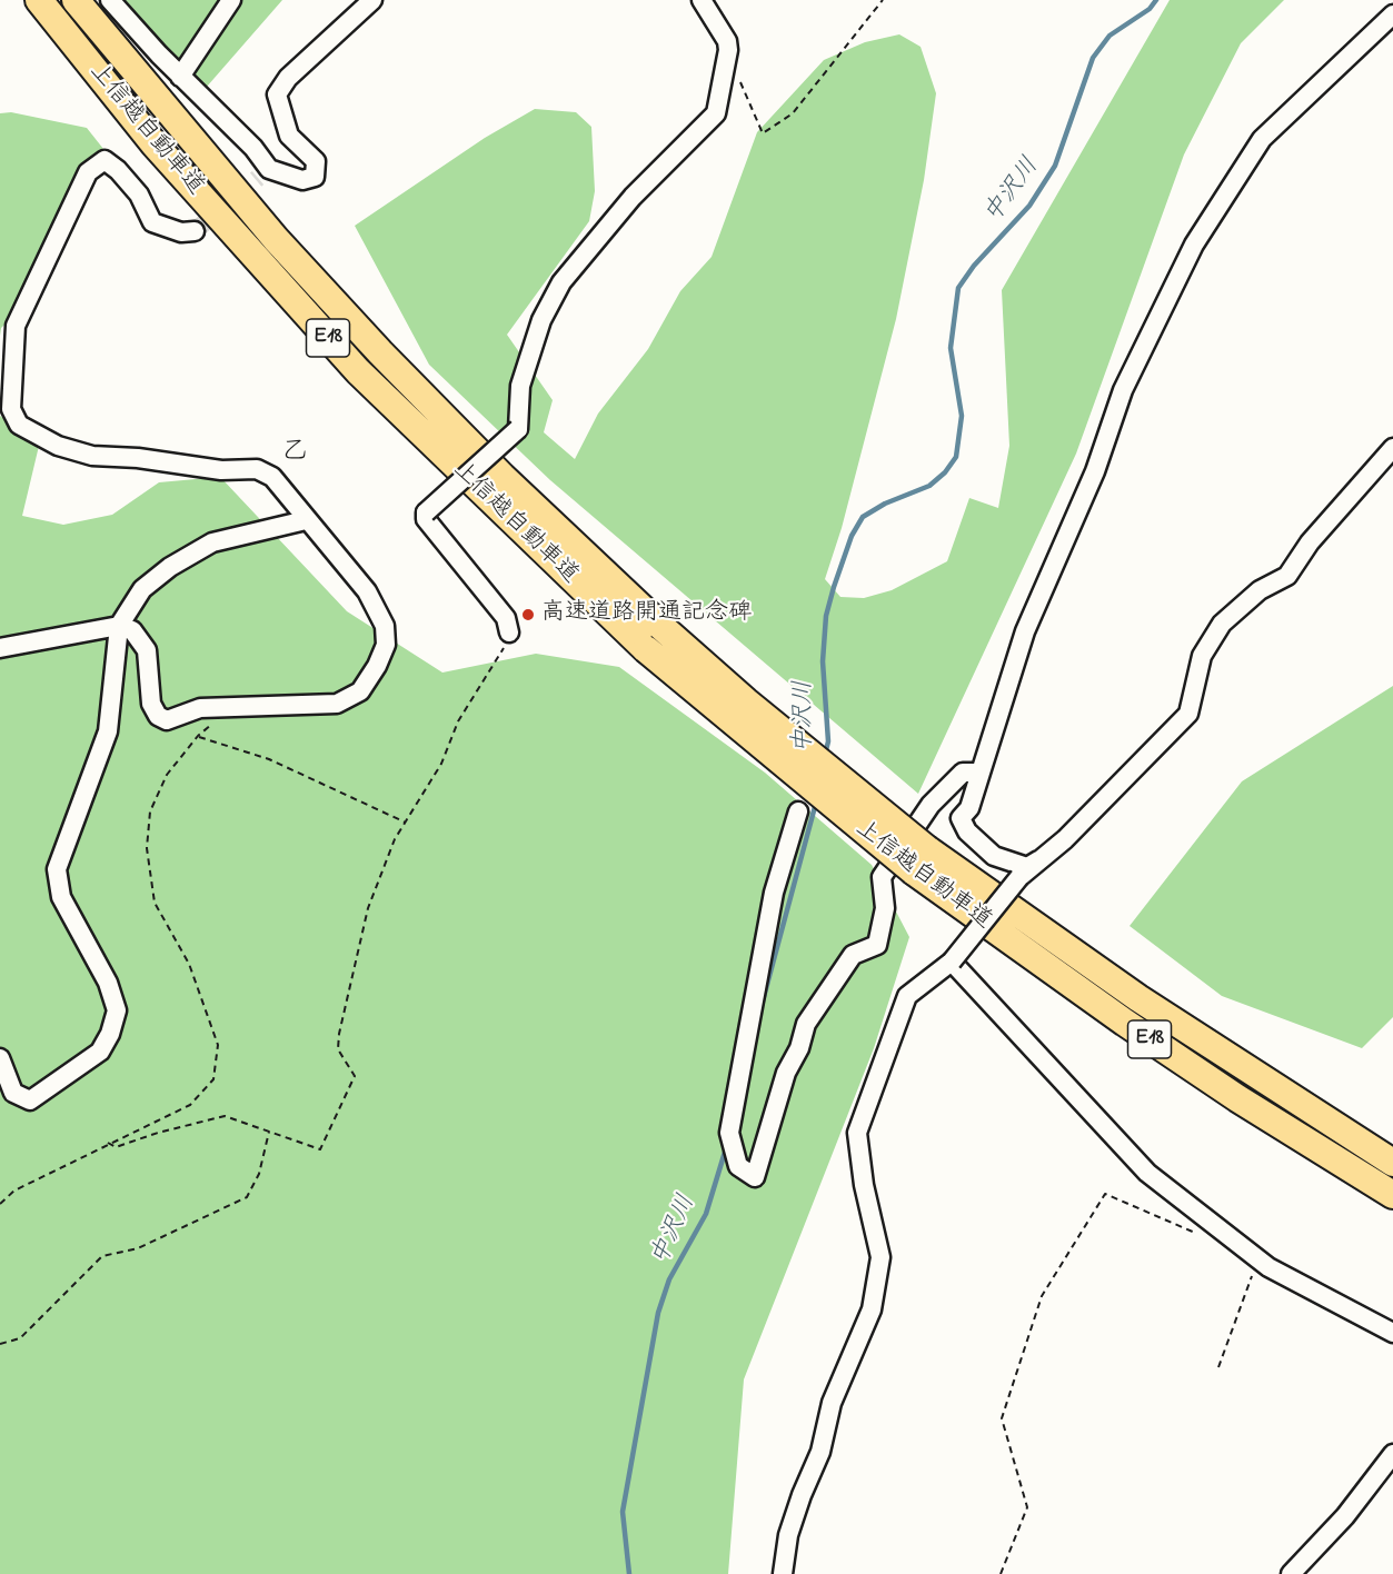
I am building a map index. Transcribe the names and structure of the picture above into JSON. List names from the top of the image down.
{
  "streets": {
    "highway": ["上信越自動車道", "E18"]
  },
  "districts": ["乙"],
  "water": ["中沢川"],
  "places": ["高速道路開通記念碑"]
}
